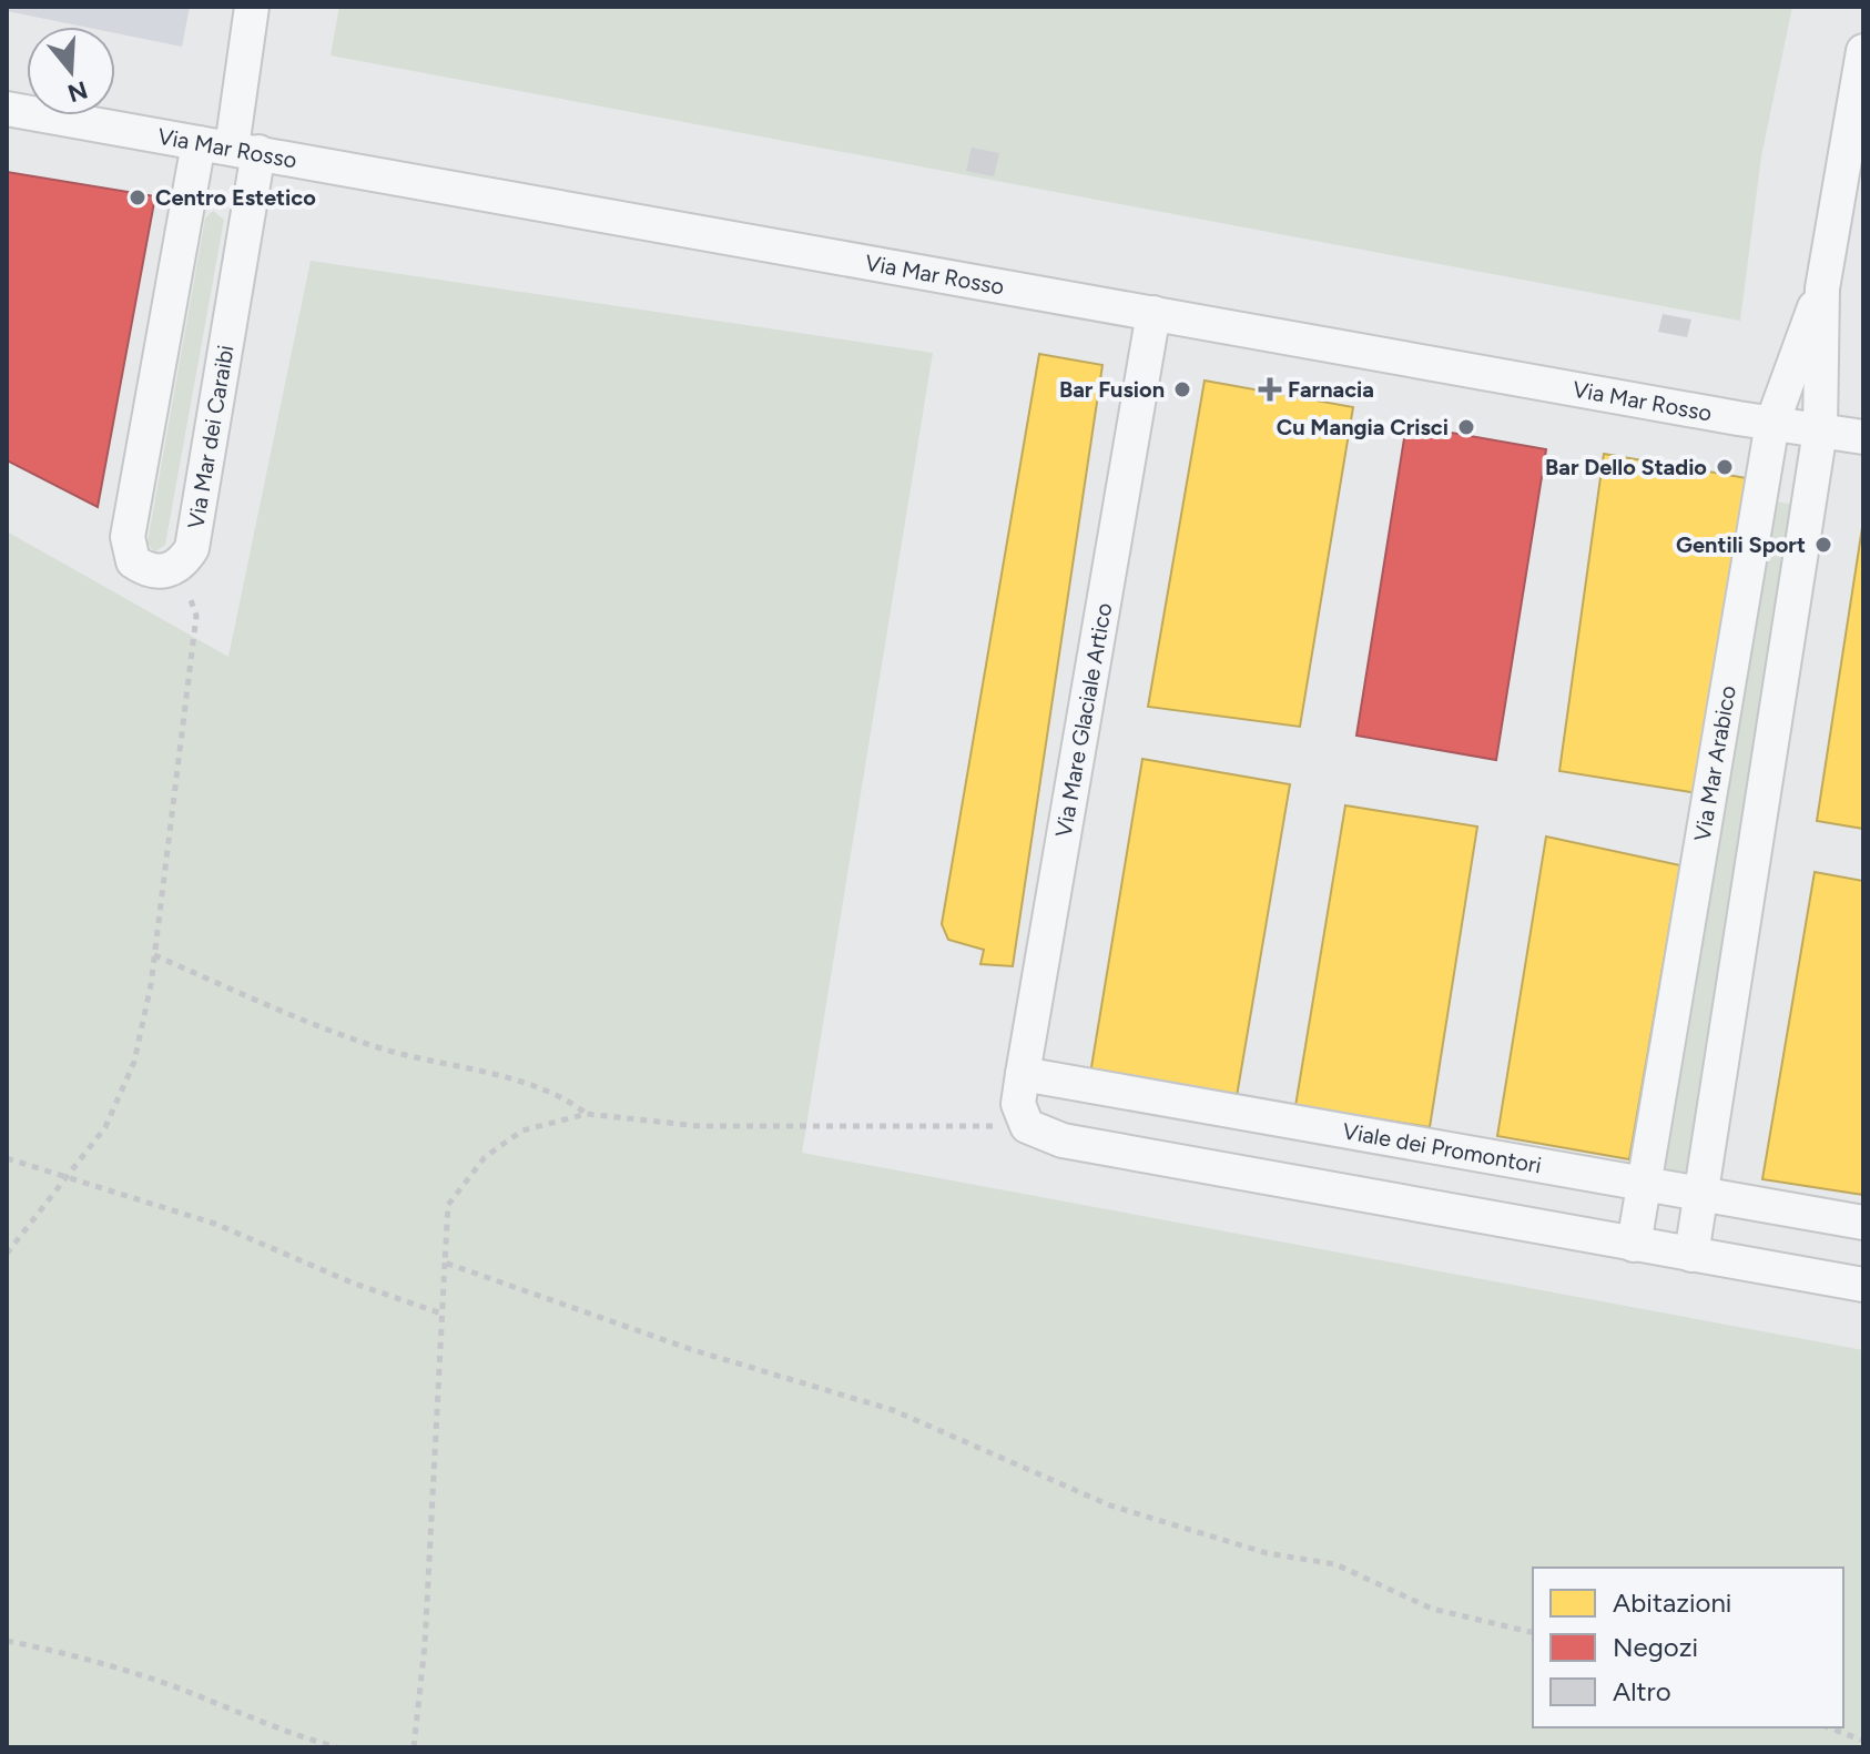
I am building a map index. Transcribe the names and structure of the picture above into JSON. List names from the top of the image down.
{
  "streets": {
    "street": [
      "Via Mar Rosso",
      "Via Mar dei Caraibi",
      "Via Mare Glaciale Artico",
      "Via Mar Arabico",
      "Viale dei Promontori"
    ]
  },
  "crossings": [
    ["Via Mar Rosso", "Via Mar dei Caraibi"],
    ["Via Mar Rosso", "Via Mare Glaciale Artico"],
    ["Via Mar Rosso", "Via Mar Arabico"],
    ["Via Mare Glaciale Artico", "Viale dei Promontori"],
    ["Via Mar Arabico", "Viale dei Promontori"]
  ],
  "places": {
    "other": [
      "Centro Estetico",
      "Bar Fusion",
      "Cu Mangia Crisci",
      "Bar Dello Stadio",
      "Gentili Sport"
    ],
    "health": ["Farnacia"]
  },
  "legend": ["Abitazioni", "Negozi", "Altro"],
  "north": "bottom"
}
